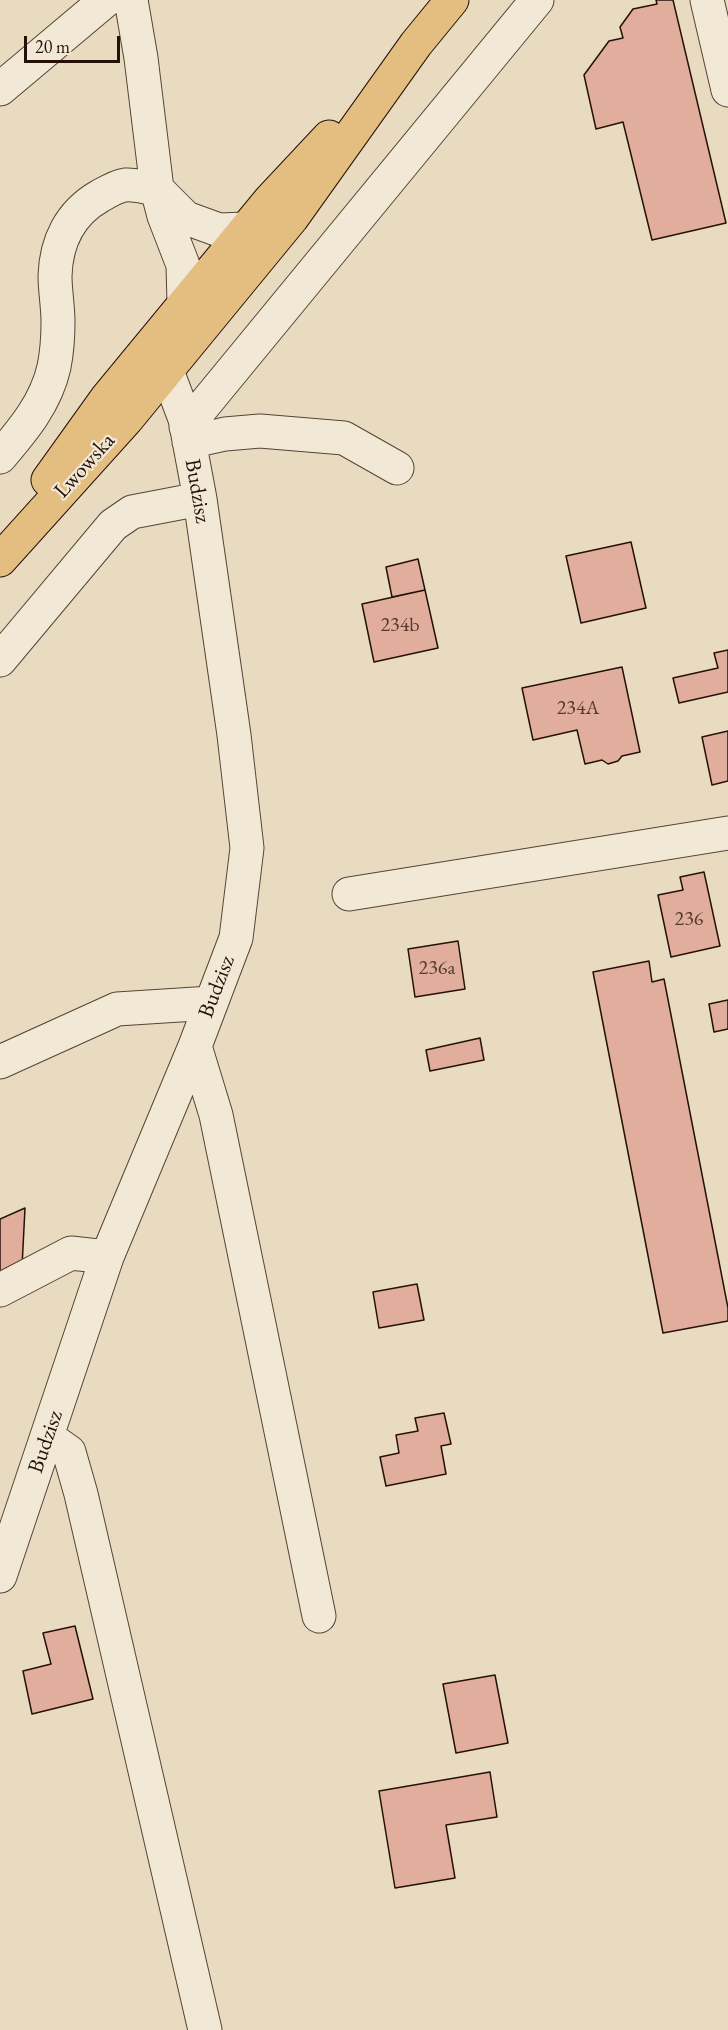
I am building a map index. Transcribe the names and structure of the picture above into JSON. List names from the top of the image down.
{
  "streets": {
    "main road": ["Lwowska"],
    "street": ["Budzisz"]
  },
  "crossings": [
    ["Lwowska", "Budzisz"]
  ],
  "house_numbers": [
    "234b",
    "234A",
    "236",
    "236a"
  ],
  "scale_bar": "20 m"
}
